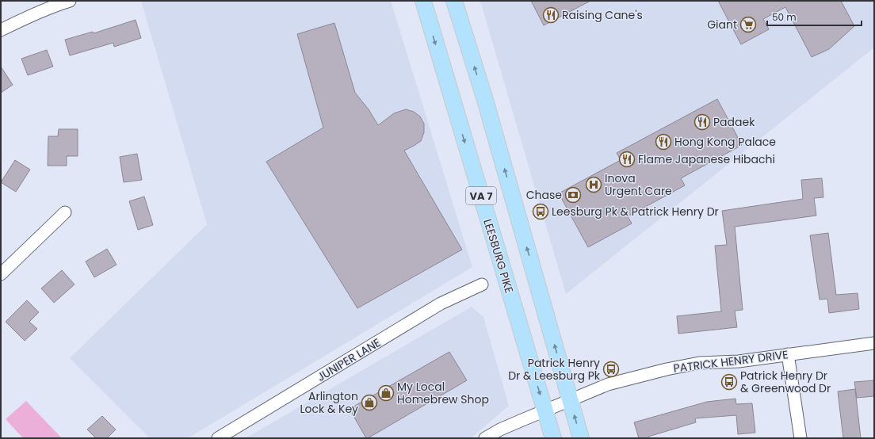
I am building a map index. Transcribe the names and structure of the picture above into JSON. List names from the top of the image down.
{
  "streets": {
    "main road": ["VA 7", "LEESBURG PIKE"],
    "street": ["JUNIPER LANE", "PATRICK HENRY DRIVE"]
  },
  "crossings": [
    ["VA 7", "PATRICK HENRY DRIVE"],
    ["LEESBURG PIKE", "PATRICK HENRY DRIVE"]
  ],
  "places": {
    "restaurant": [
      "Raising Cane's",
      "Padaek",
      "Hong Kong Palace",
      "Flame Japanese Hibachi"
    ],
    "supermarket": ["Giant"],
    "hospital": ["Inova Urgent Care"],
    "bank": ["Chase"],
    "bus stop": ["Leesburg Pk & Patrick Henry Dr", "Patrick Henry Dr & Leesburg Pk", "Patrick Henry Dr & Greenwood Dr"],
    "shop": ["My Local Homebrew Shop", "Arlington Lock & Key"]
  },
  "scale_bar": "50 m"
}
